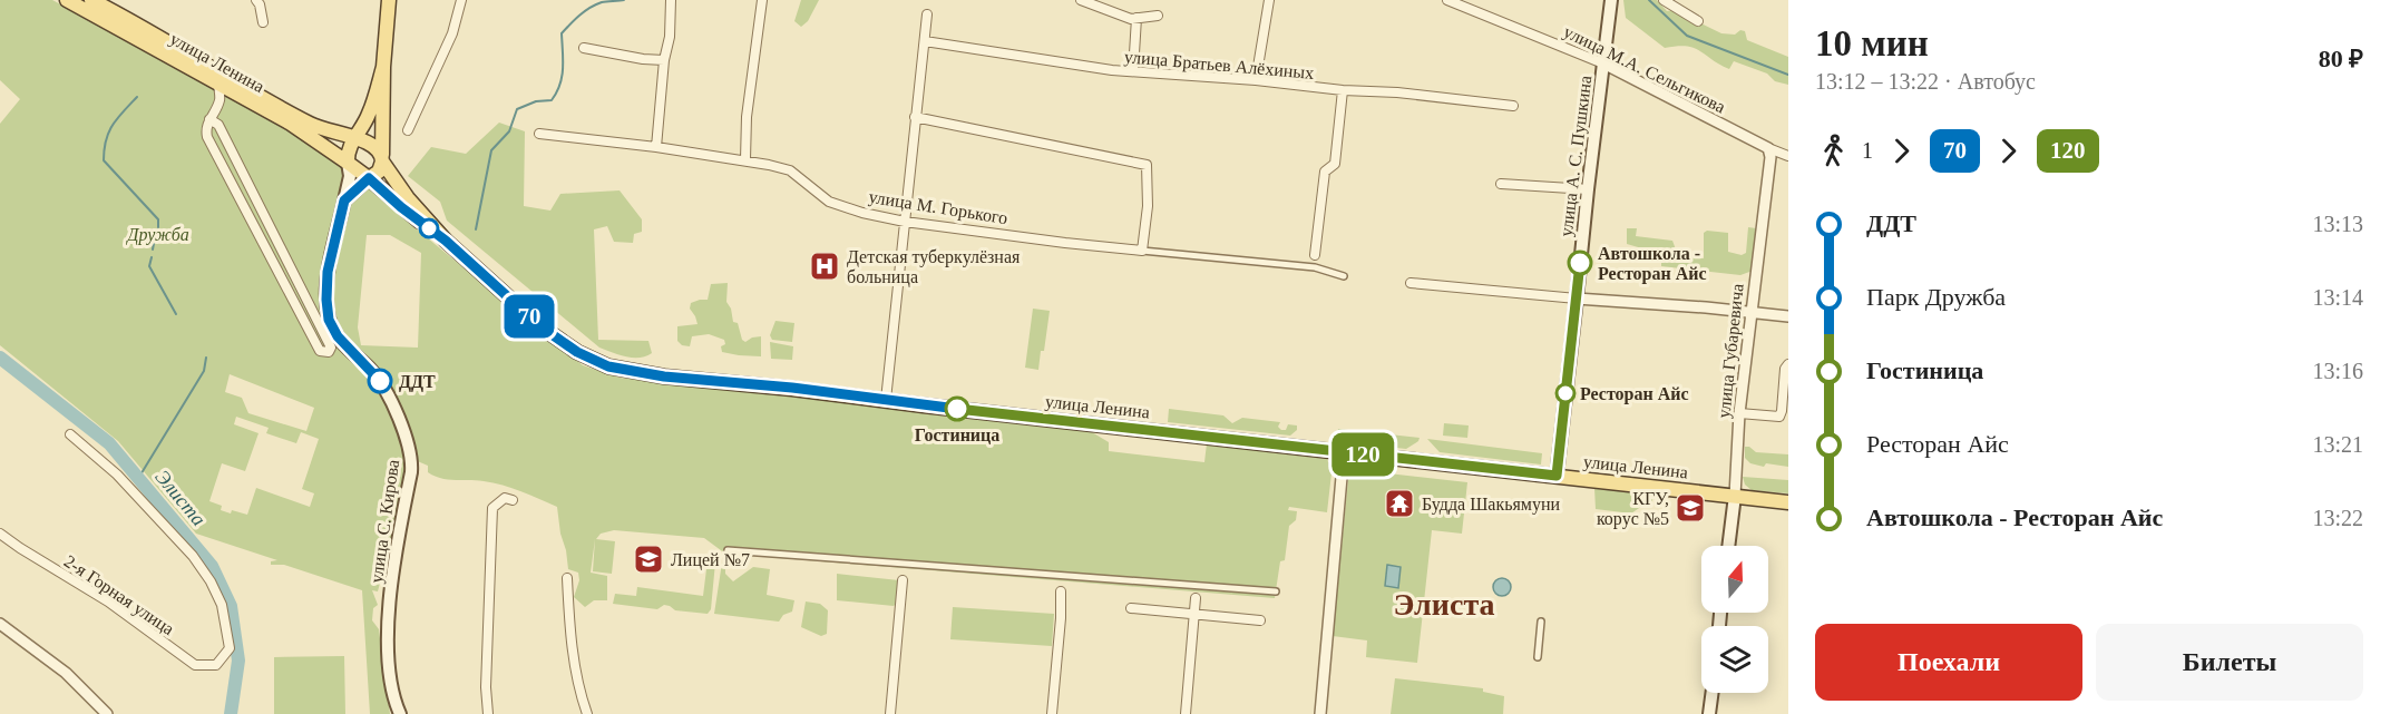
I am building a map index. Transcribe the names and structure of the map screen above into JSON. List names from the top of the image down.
{
  "streets": {
    "main road": [
      "улица Ленина",
      "улица А. С. Пушкина",
      "улица Губаревича",
      "улица С. Кирова"
    ],
    "street": [
      "улица Братьев Алёхиных",
      "улица М.А. Сельгикова",
      "улица М. Горького",
      "2-я Горная улица"
    ]
  },
  "crossings": [
    ["улица Ленина", "улица А. С. Пушкина"],
    ["улица Ленина", "улица Губаревича"],
    ["улица Ленина", "улица С. Кирова"],
    ["улица М.А. Сельгикова", "улица А. С. Пушкина"],
    ["улица М.А. Сельгикова", "улица Губаревича"]
  ],
  "districts": ["Элиста"],
  "water": ["Элиста"],
  "parks": ["Дружба"],
  "places": {
    "other": [
      "Автошкола - Ресторан Айс",
      "ДДТ",
      "Ресторан Айс",
      "Гостиница"
    ],
    "hospital": ["Детская туберкулёзная больница"],
    "temple": ["Будда Шакьямуни"],
    "school or university": ["КГУ, корус №5", "Лицей №7"]
  },
  "lines": ["bus line 70", "bus line 120"],
  "north": "top",
  "page": {
    "on_map": ["70", "120"],
    "heading": ["10 мин", "13:12 – 13:22 · Автобус", "80 ₽"],
    "legs": ["1", "70", "120"],
    "list": [
      {
        "name": "ДДТ",
        "value": "13:13"
      },
      {
        "name": "Парк Дружба",
        "value": "13:14"
      },
      {
        "name": "Гостиница",
        "value": "13:16"
      },
      {
        "name": "Ресторан Айс",
        "value": "13:21"
      },
      {
        "name": "Автошкола - Ресторан Айс",
        "value": "13:22"
      }
    ],
    "buttons": ["Поехали", "Билеты"]
  }
}
